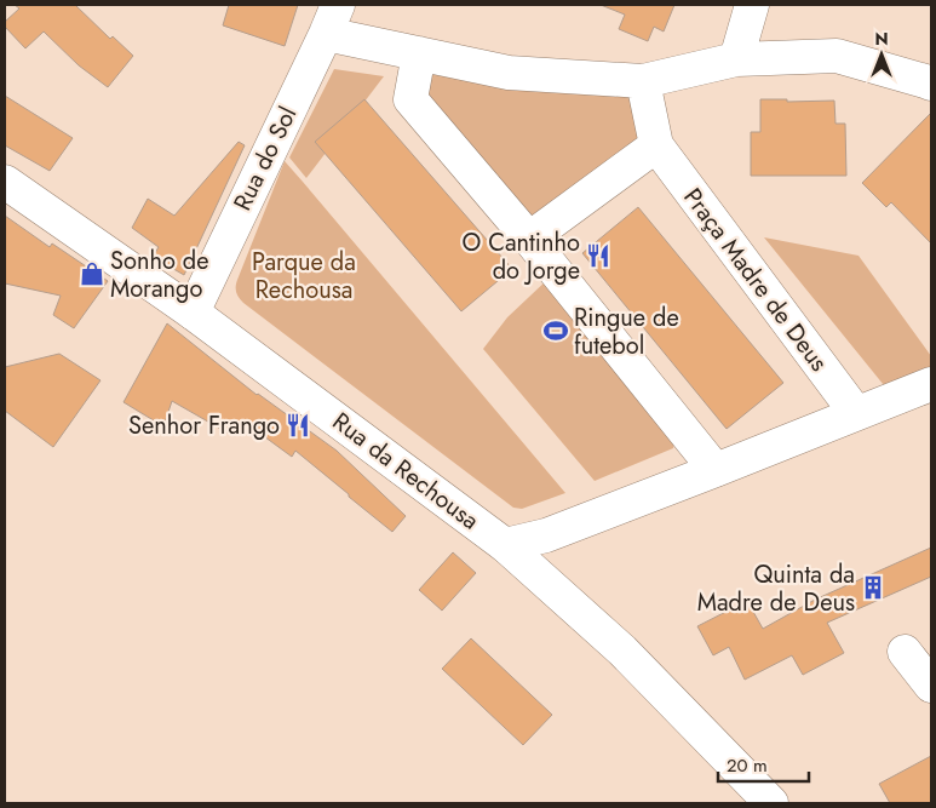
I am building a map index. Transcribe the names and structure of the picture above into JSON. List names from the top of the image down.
{
  "streets": {
    "street": ["Rua do Sol", "Praça Madre de Deus", "Rua da Rechousa"]
  },
  "crossings": [
    ["Rua do Sol", "Rua da Rechousa"]
  ],
  "parks": ["Parque da Rechousa"],
  "places": {
    "restaurant": ["O Cantinho do Jorge", "Senhor Frango"],
    "shop": ["Sonho de Morango"],
    "sports": ["Ringue de futebol"],
    "building": ["Quinta da Madre de Deus"]
  },
  "scale_bar": "20 m",
  "north": "top"
}
